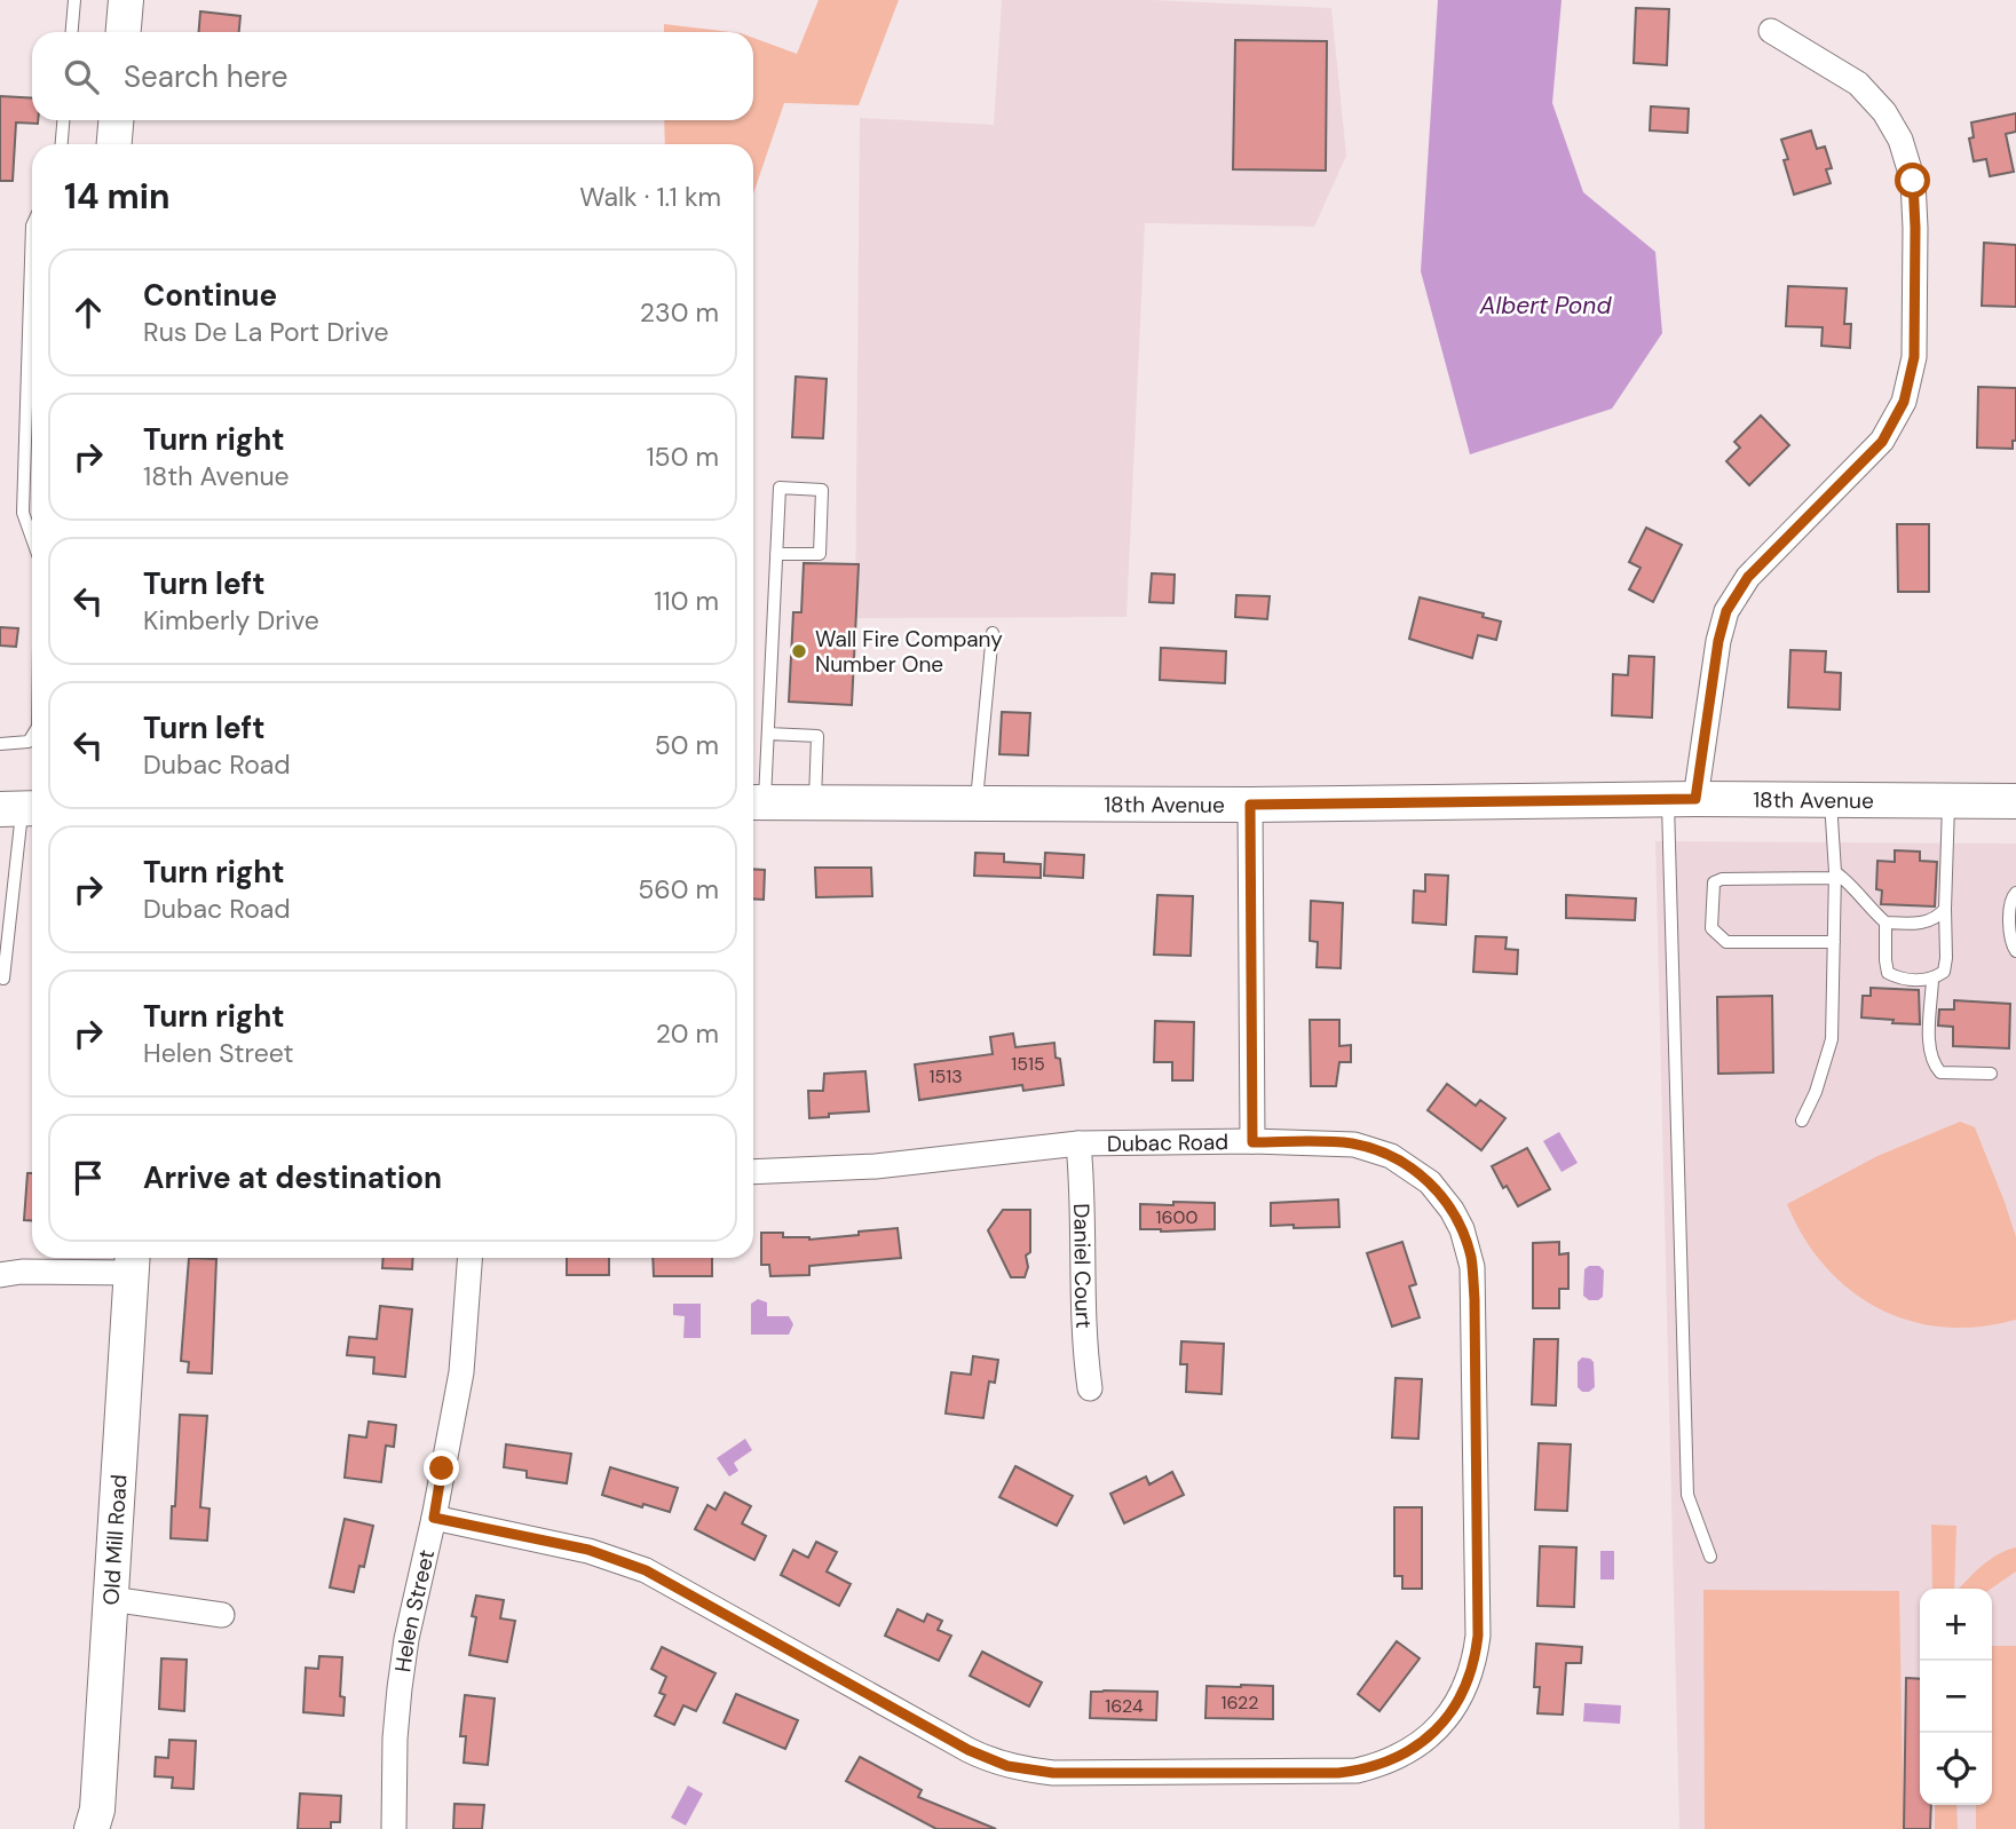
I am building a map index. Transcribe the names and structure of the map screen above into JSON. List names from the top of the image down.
{
  "streets": {
    "street": [
      "18th Avenue",
      "Dubac Road",
      "Daniel Court",
      "Old Mill Road",
      "Helen Street"
    ]
  },
  "crossings": [
    ["Dubac Road", "Daniel Court"],
    ["Dubac Road", "Helen Street"]
  ],
  "water": ["Albert Pond"],
  "places": ["Wall Fire Company Number One"],
  "house_numbers": [
    "1515",
    "1513",
    "1600",
    "1622",
    "1624"
  ],
  "page": {
    "search": "Search here",
    "heading": ["14 min", "Walk · 1.1 km"],
    "list": [
      ["Continue", "Rus De La Port Drive", "230 m"],
      ["Turn right", "18th Avenue", "150 m"],
      ["Turn left", "Kimberly Drive", "110 m"],
      ["Turn left", "Dubac Road", "50 m"],
      ["Turn right", "Dubac Road", "560 m"],
      ["Turn right", "Helen Street", "20 m"],
      "Arrive at destination"
    ],
    "map_buttons": ["+", "−"]
  }
}
